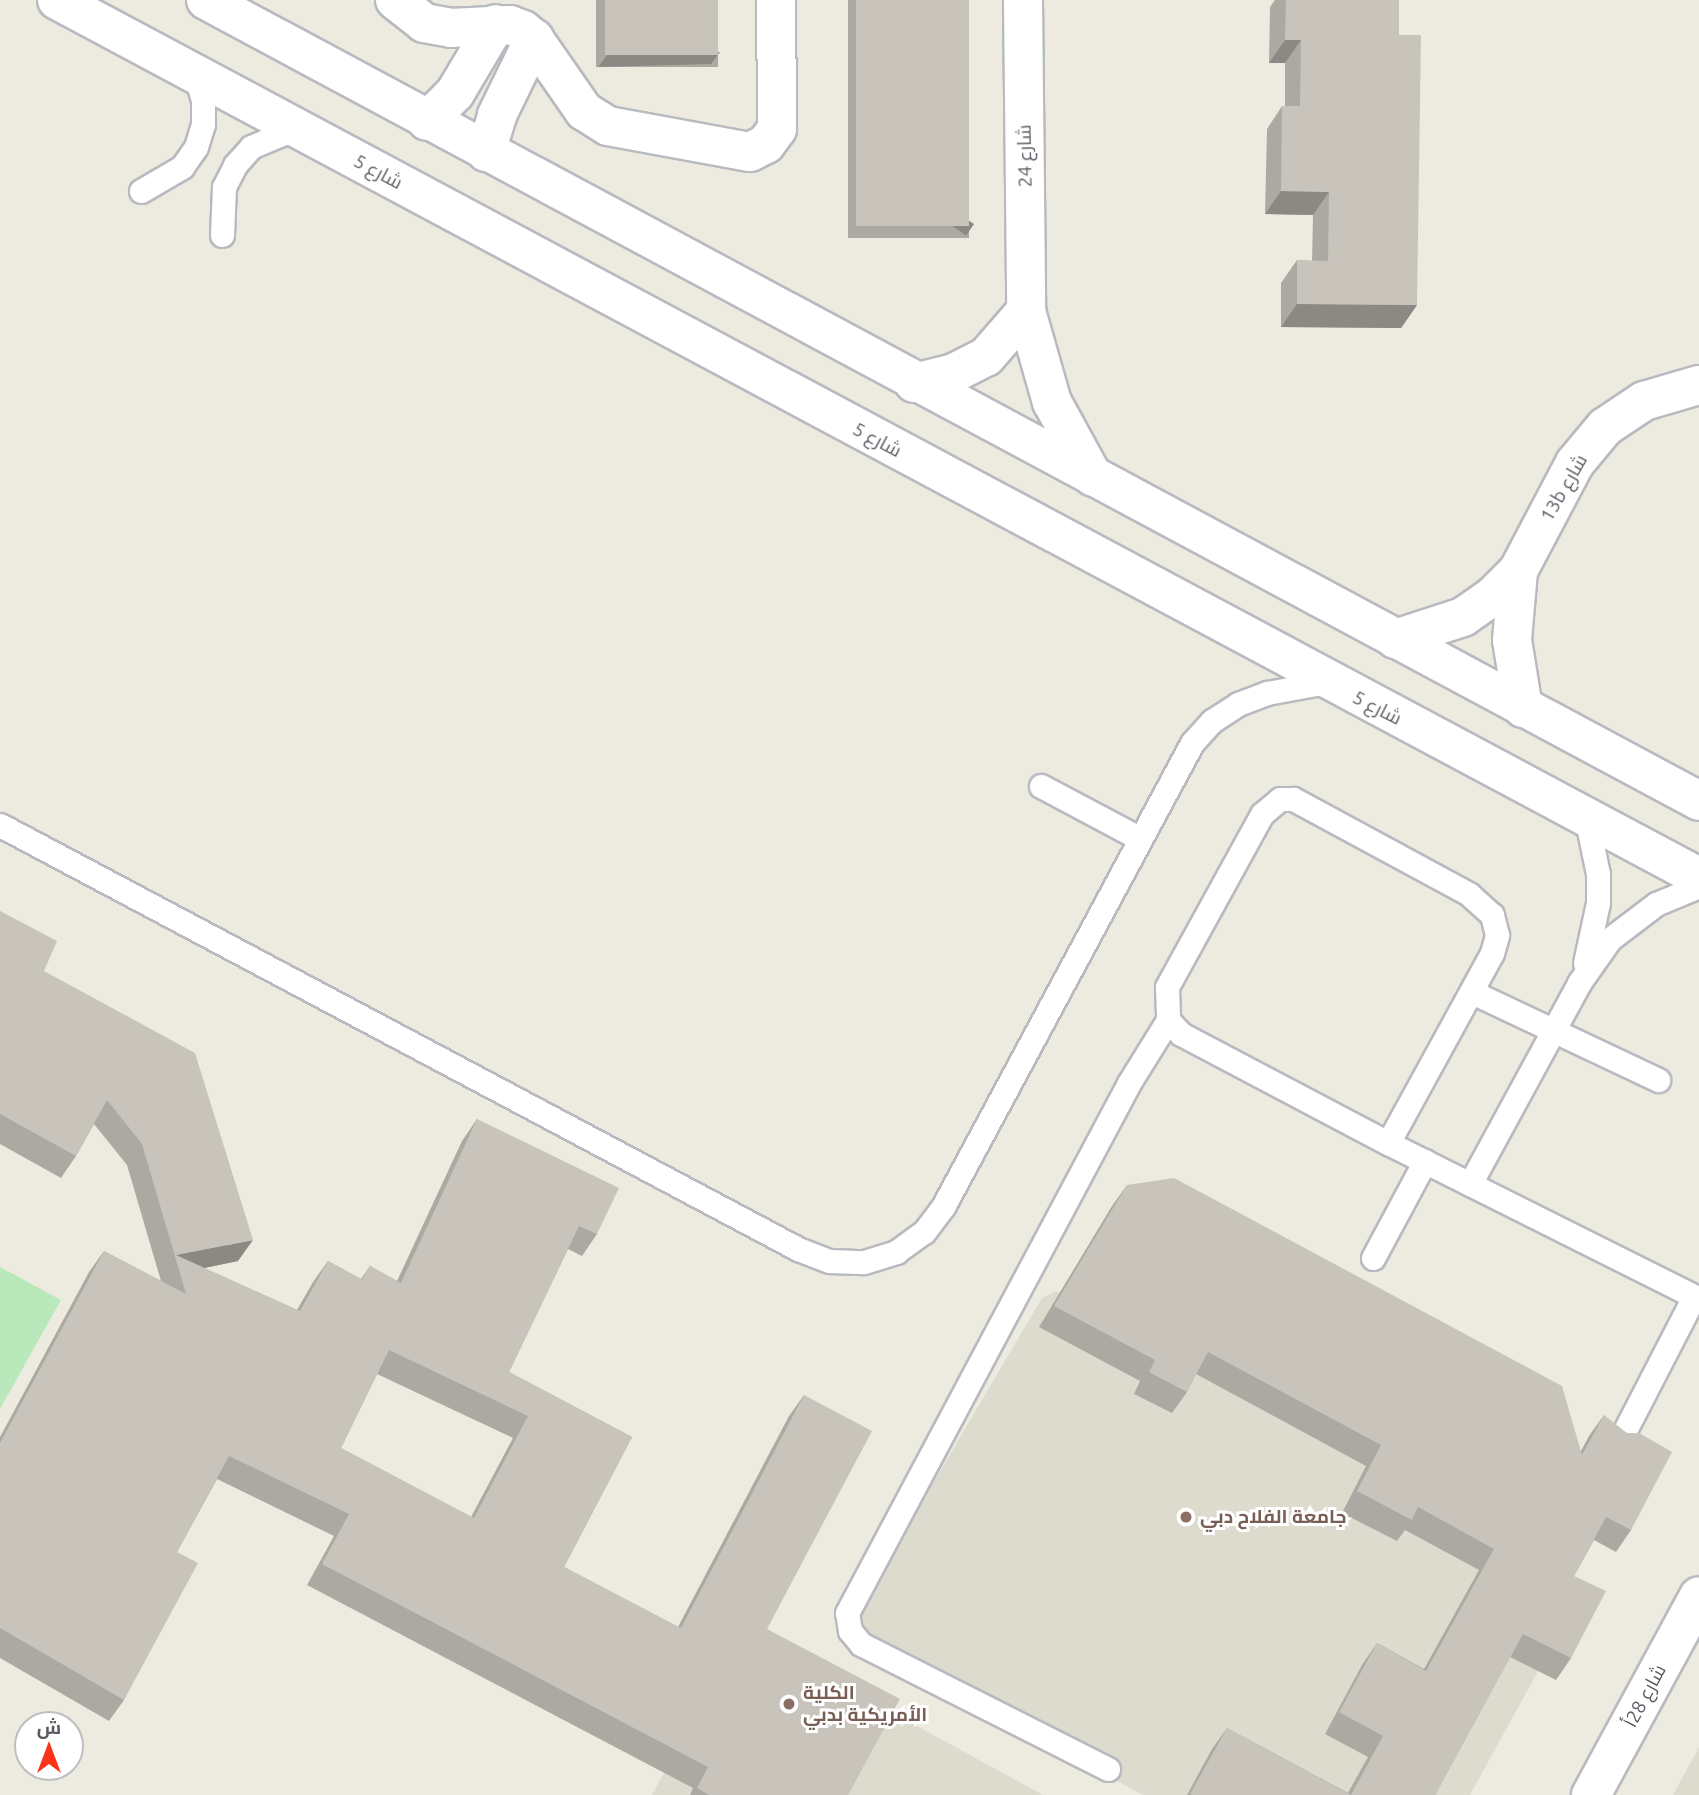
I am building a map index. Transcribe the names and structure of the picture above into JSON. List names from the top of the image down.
{
  "streets": {
    "street": [
      "شارع 24",
      "شارع 5",
      "13b شارع",
      "شارع 28أ"
    ]
  },
  "places": ["جامعة الفلاح دبي", "الكلية الأمريكية بدبي"],
  "north": "top"
}
